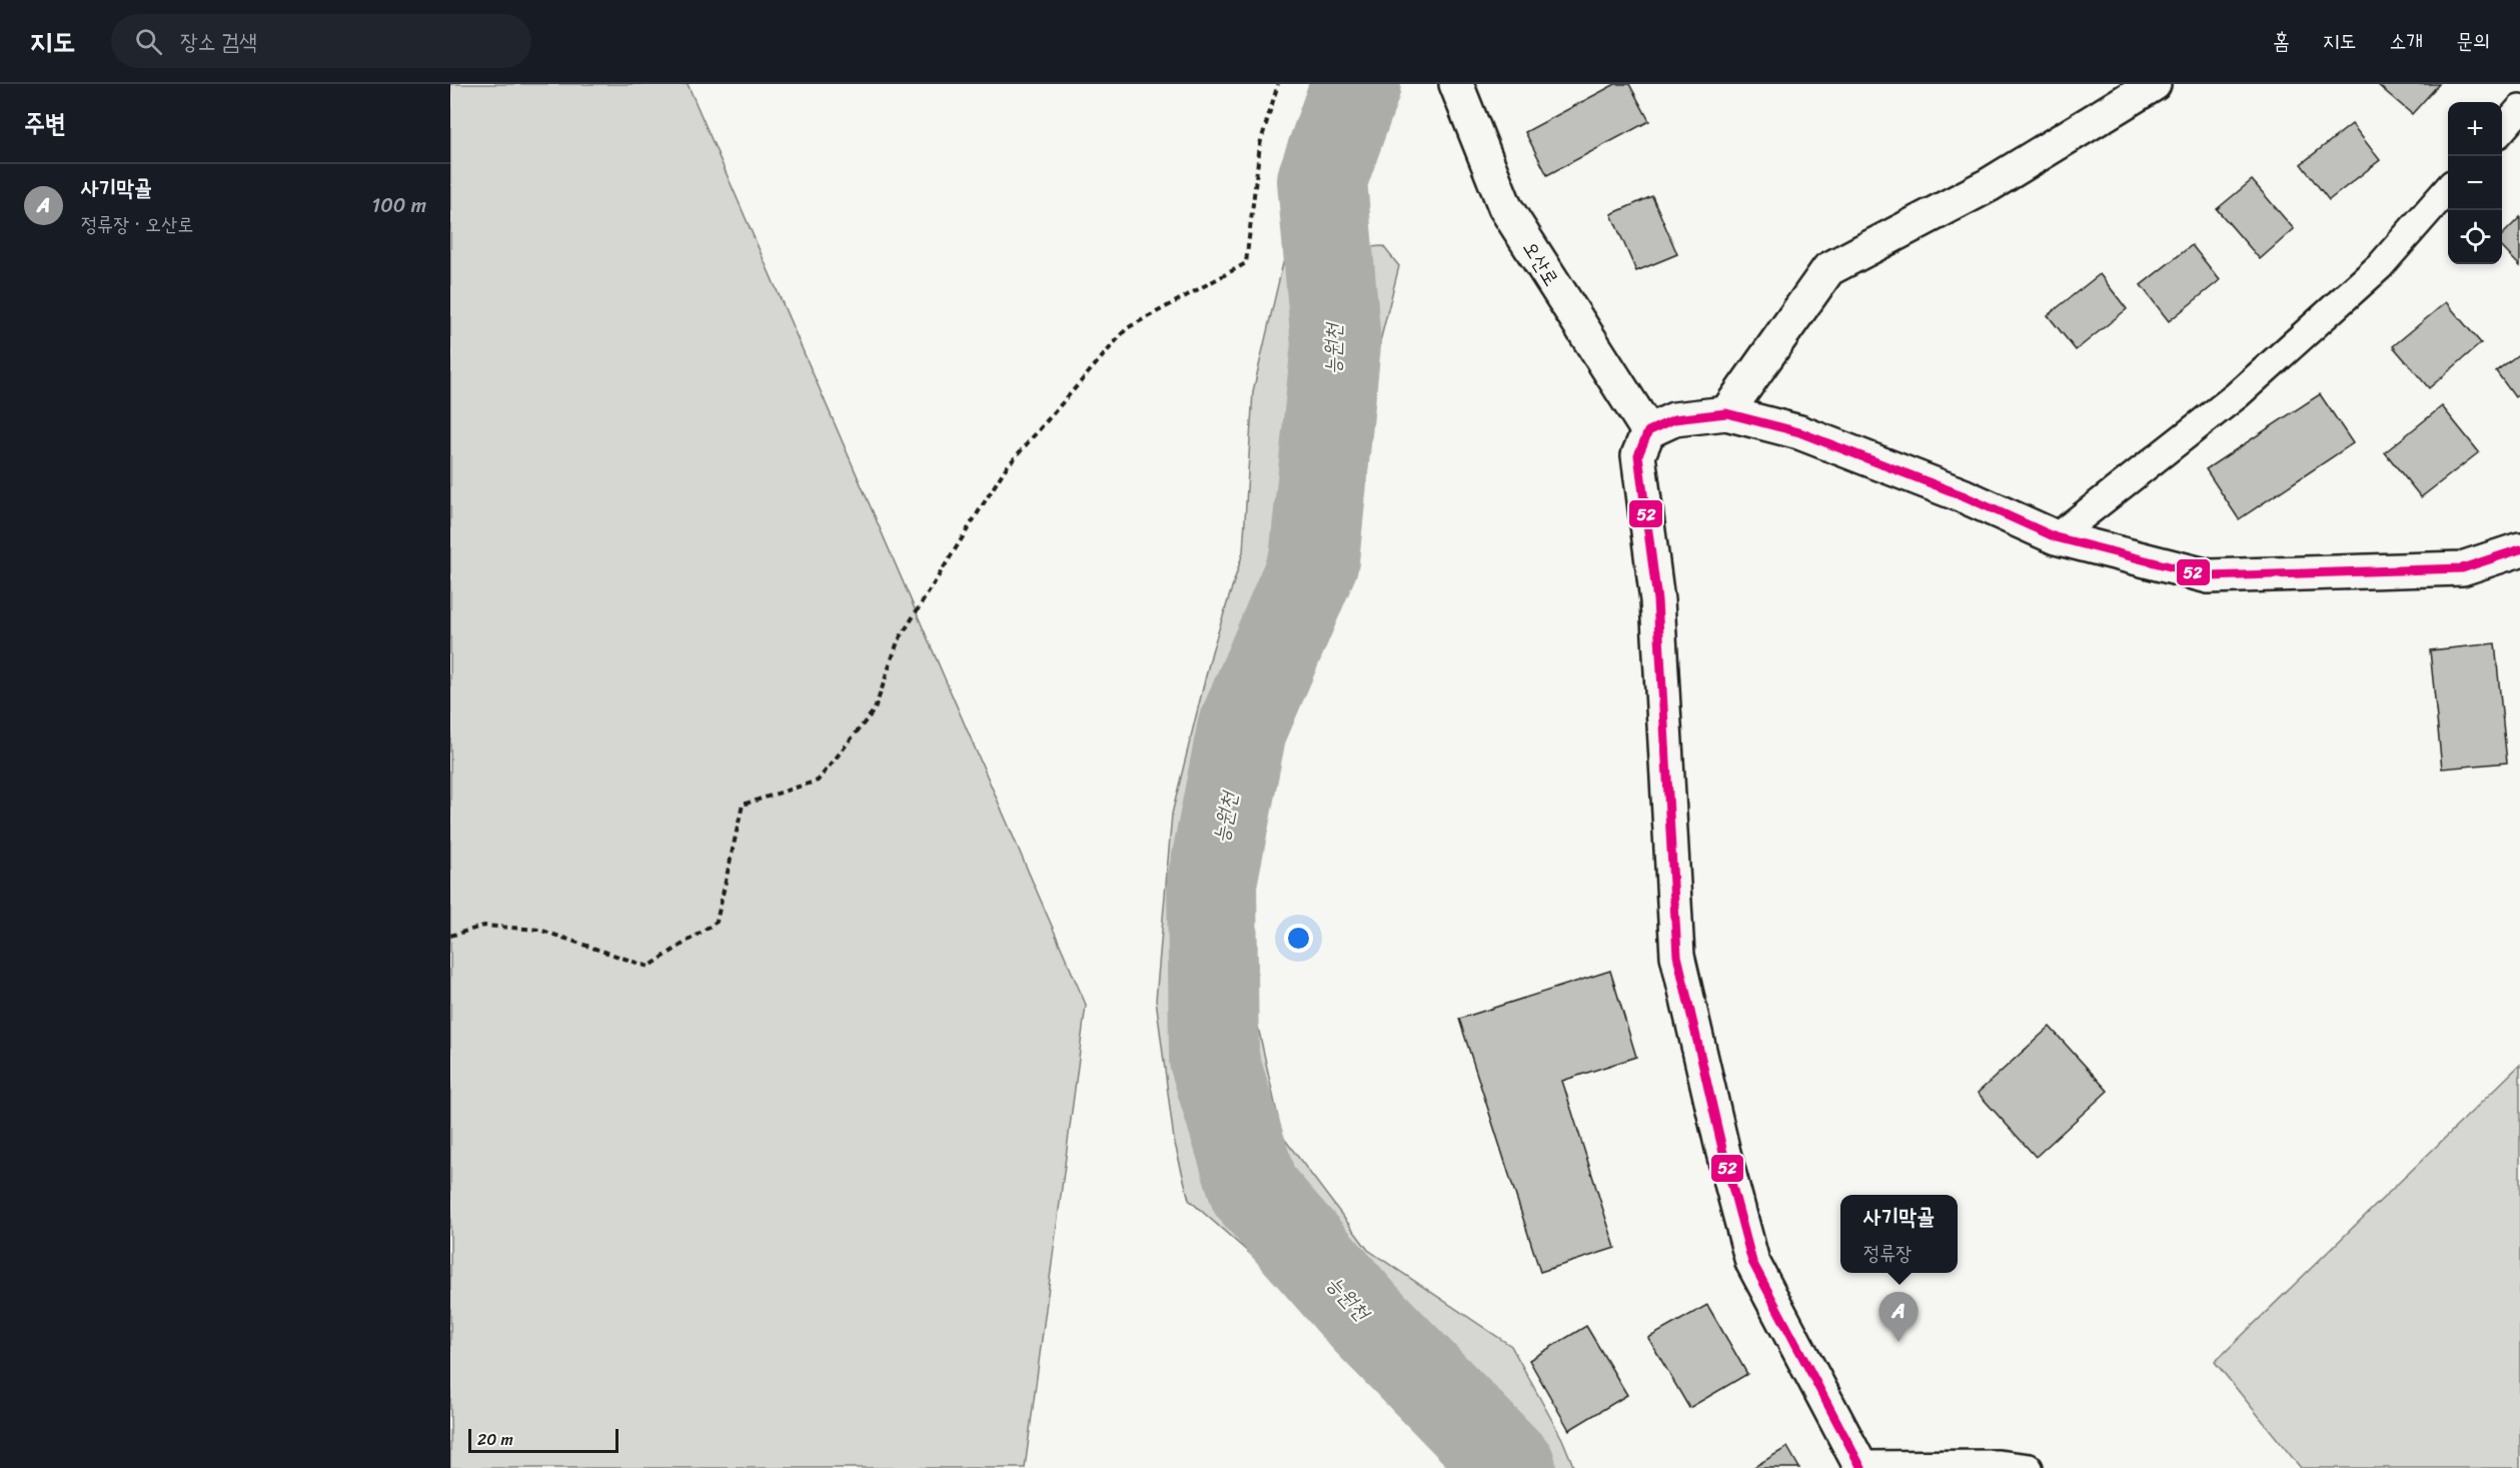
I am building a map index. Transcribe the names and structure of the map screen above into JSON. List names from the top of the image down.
{
  "streets": {
    "street": ["오산로"]
  },
  "water": ["능원천"],
  "lines": ["transit line 52"],
  "scale_bar": "20 m",
  "page": {
    "header": "지도",
    "search": "장소 검색",
    "nav": [
      "홈",
      "지도",
      "소개",
      "문의"
    ],
    "heading": "주변",
    "map_buttons": ["+", "−"],
    "list": [
      {
        "mark": "A",
        "name": "사기막골",
        "note": "정류장 · 오산로",
        "value": "100 m"
      }
    ],
    "popup": ["사기막골", "정류장"],
    "pins": "A",
    "scale": "20 m"
  }
}
